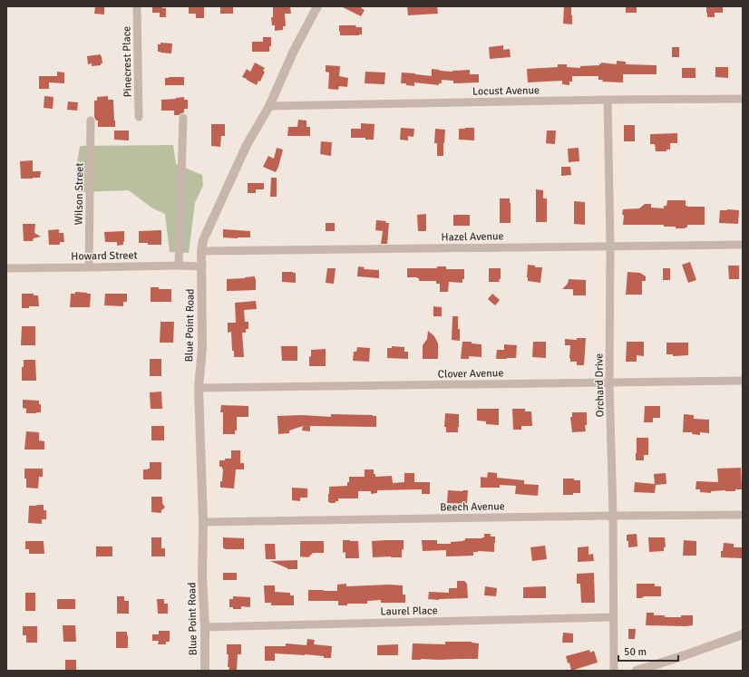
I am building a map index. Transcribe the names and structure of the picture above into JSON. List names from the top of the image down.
{
  "streets": {
    "street": [
      "Pinecrest Place",
      "Locust Avenue",
      "Wilson Street",
      "Hazel Avenue",
      "Howard Street",
      "Blue Point Road",
      "Clover Avenue",
      "Orchard Drive",
      "Beech Avenue",
      "Laurel Place"
    ]
  },
  "crossings": [
    ["Locust Avenue", "Blue Point Road"],
    ["Locust Avenue", "Orchard Drive"],
    ["Wilson Street", "Howard Street"],
    ["Hazel Avenue", "Blue Point Road"],
    ["Hazel Avenue", "Orchard Drive"],
    ["Howard Street", "Blue Point Road"],
    ["Blue Point Road", "Clover Avenue"],
    ["Blue Point Road", "Beech Avenue"],
    ["Blue Point Road", "Laurel Place"],
    ["Clover Avenue", "Orchard Drive"],
    ["Orchard Drive", "Beech Avenue"],
    ["Orchard Drive", "Laurel Place"]
  ],
  "scale_bar": "50 m"
}
